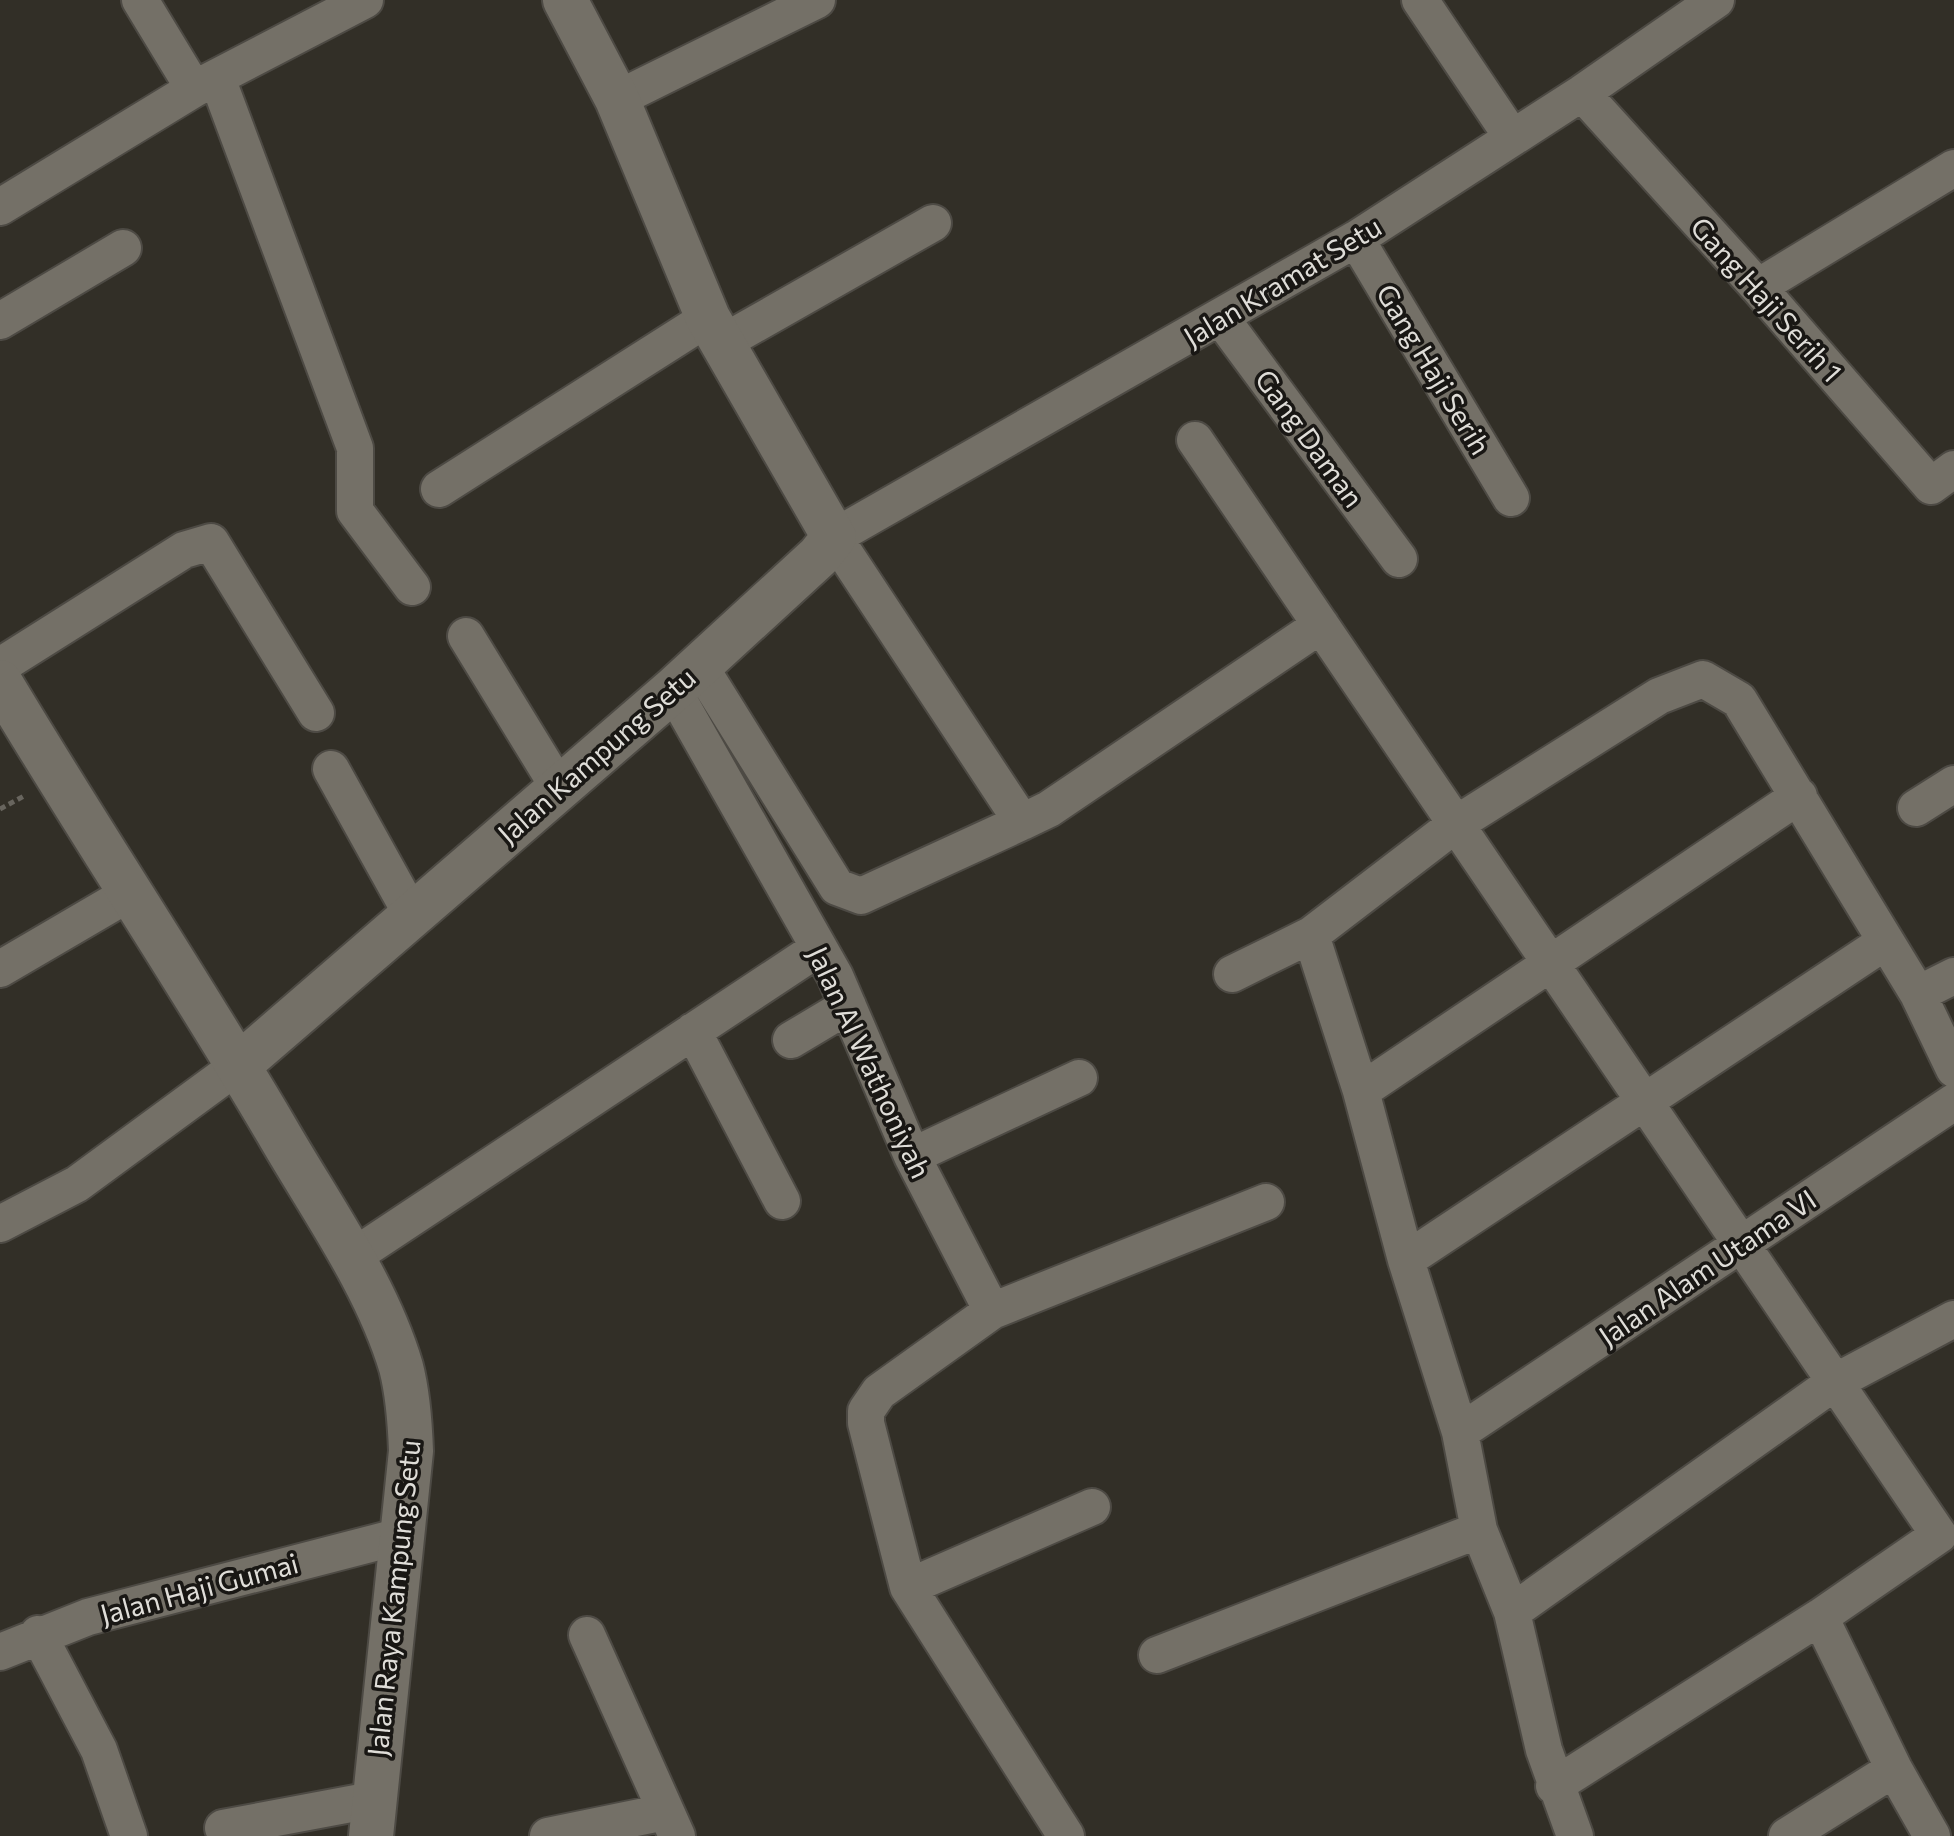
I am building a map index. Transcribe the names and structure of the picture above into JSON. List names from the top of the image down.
{
  "streets": {
    "street": [
      "Jalan Kramat Setu",
      "Gang Haji Serih 1",
      "Gang Haji Serih",
      "Gang Daman",
      "Jalan Kampung Setu",
      "Jalan Al Wathoniyah",
      "Jalan Alam Utama VI",
      "Jalan Haji Gumai",
      "Jalan Raya Kampung Setu"
    ]
  },
  "crossings": [
    ["Jalan Kramat Setu", "Gang Haji Serih 1"],
    ["Jalan Kramat Setu", "Gang Haji Serih"],
    ["Jalan Kramat Setu", "Gang Daman"],
    ["Jalan Kramat Setu", "Jalan Kampung Setu"],
    ["Jalan Kampung Setu", "Jalan Al Wathoniyah"],
    ["Jalan Kampung Setu", "Jalan Raya Kampung Setu"],
    ["Jalan Haji Gumai", "Jalan Raya Kampung Setu"]
  ]
}
